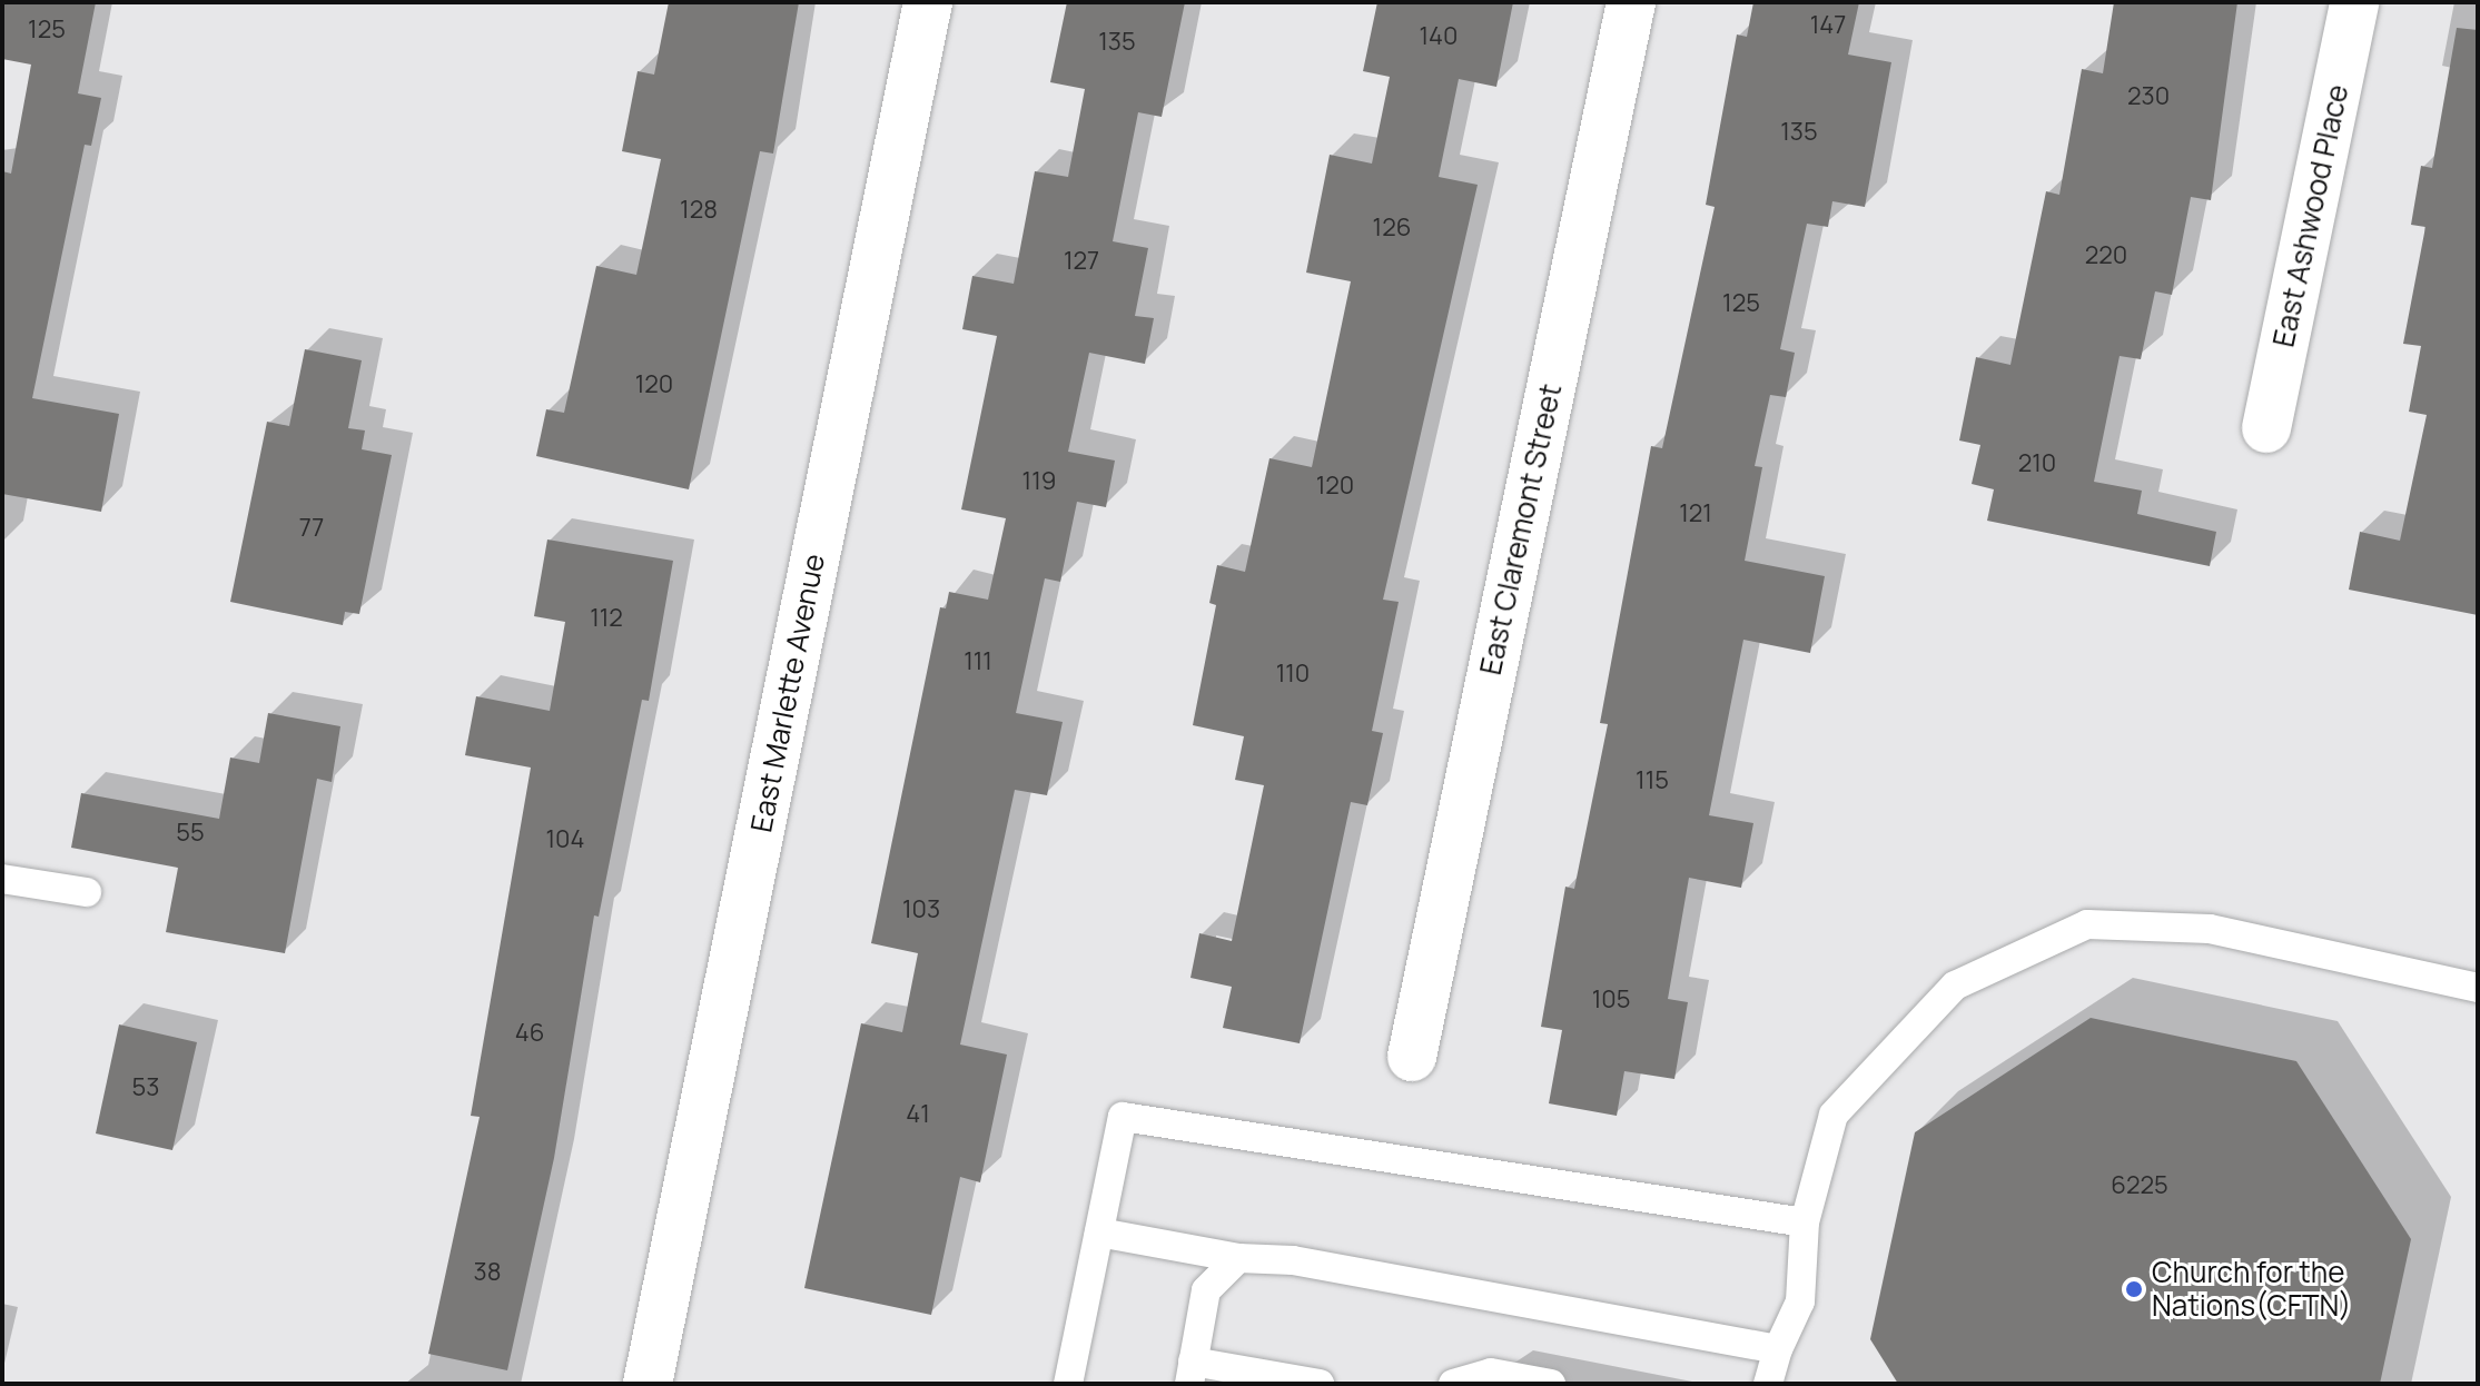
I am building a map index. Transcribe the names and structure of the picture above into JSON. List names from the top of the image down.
{
  "streets": {
    "street": ["East Ashwood Place", "East Claremont Street", "East Marlette Avenue"]
  },
  "places": ["Church for the Nations(CFTN)"],
  "house_numbers": [
    "147",
    "125",
    "140",
    "135",
    "230",
    "135",
    "128",
    "126",
    "220",
    "127",
    "125",
    "120",
    "210",
    "119",
    "120",
    "121",
    "77",
    "112",
    "111",
    "110",
    "115",
    "55",
    "104",
    "103",
    "105",
    "46",
    "53",
    "41",
    "6225",
    "38"
  ]
}
